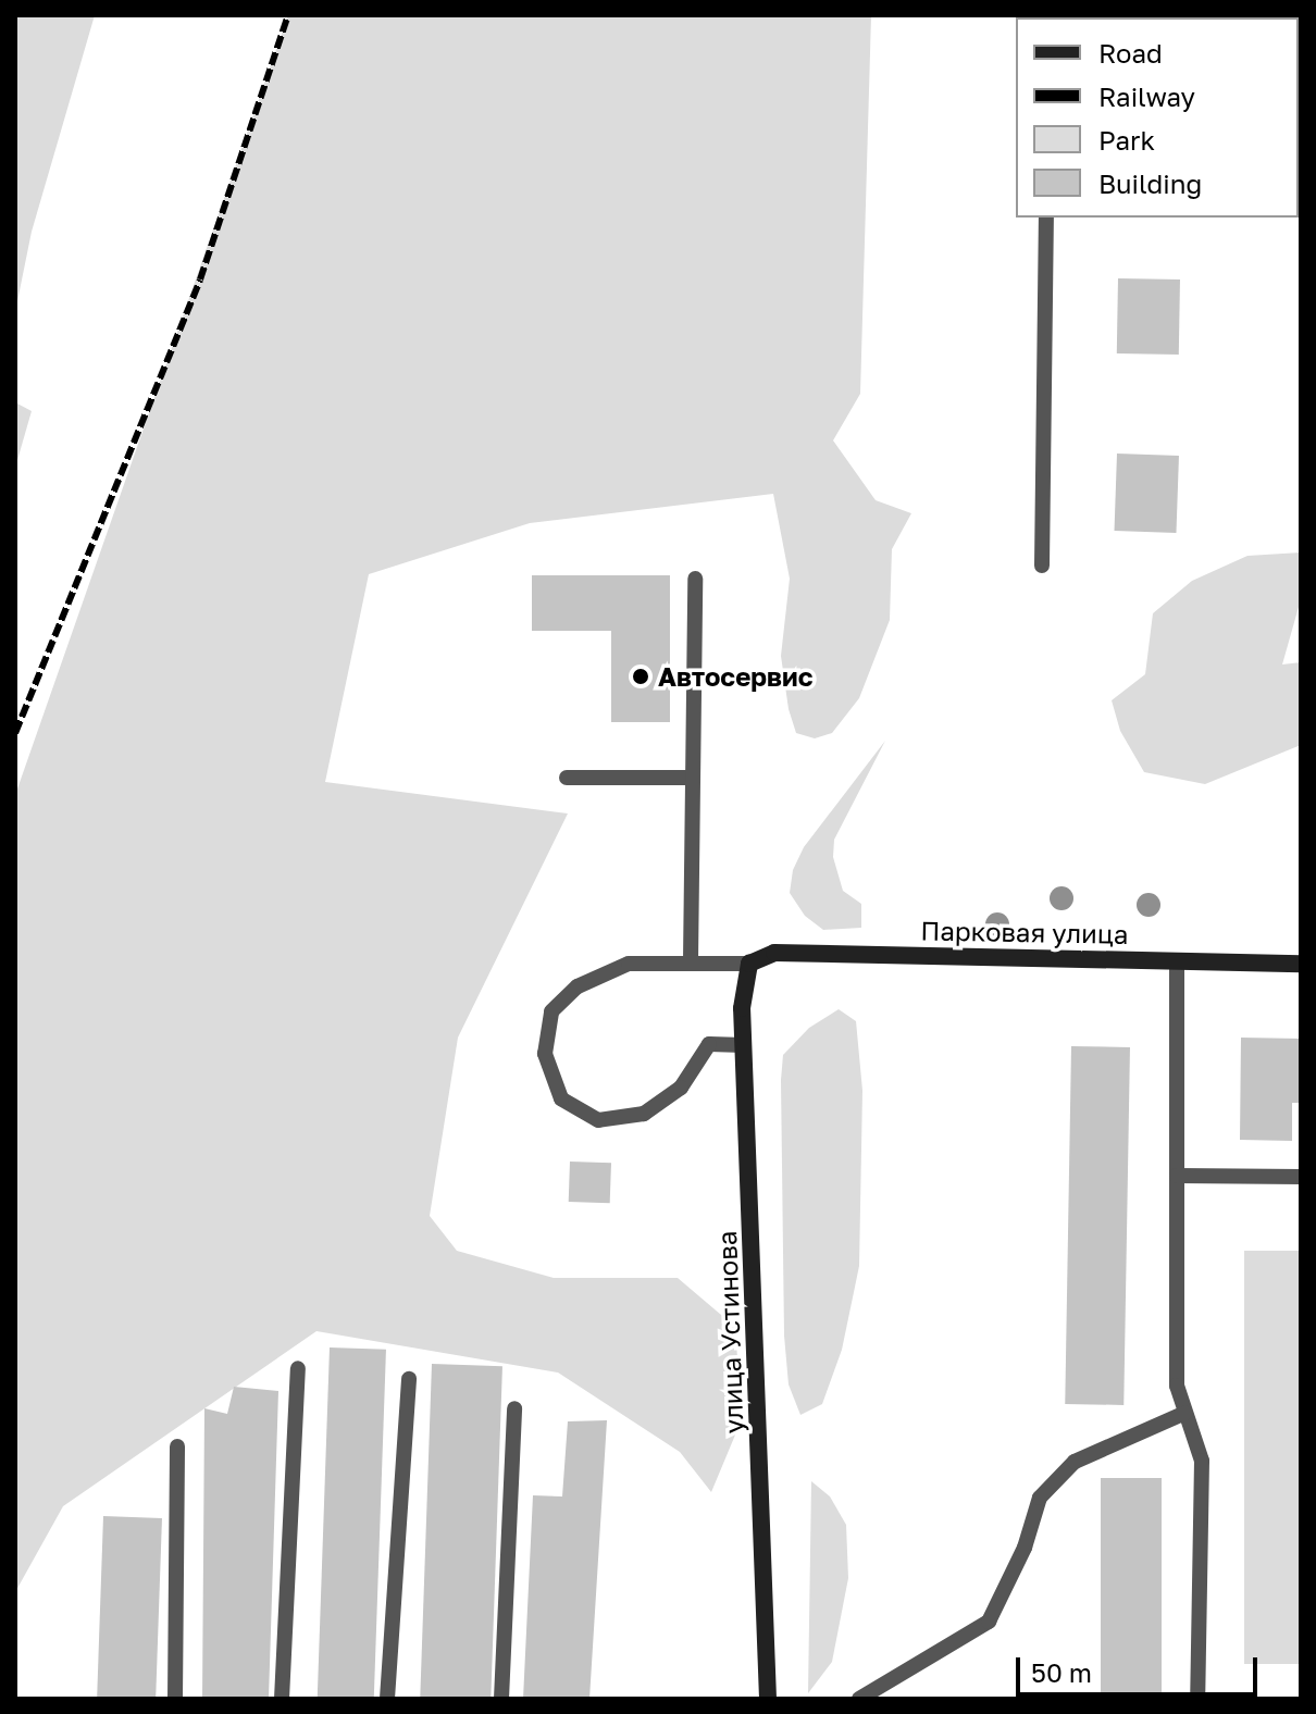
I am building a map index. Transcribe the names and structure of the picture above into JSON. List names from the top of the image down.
{
  "streets": {
    "street": ["Парковая улица", "улица Устинова"]
  },
  "crossings": [
    ["Парковая улица", "улица Устинова"]
  ],
  "places": ["Автосервис"],
  "legend": [
    "Road",
    "Railway",
    "Park",
    "Building"
  ],
  "scale_bar": "50 m"
}
